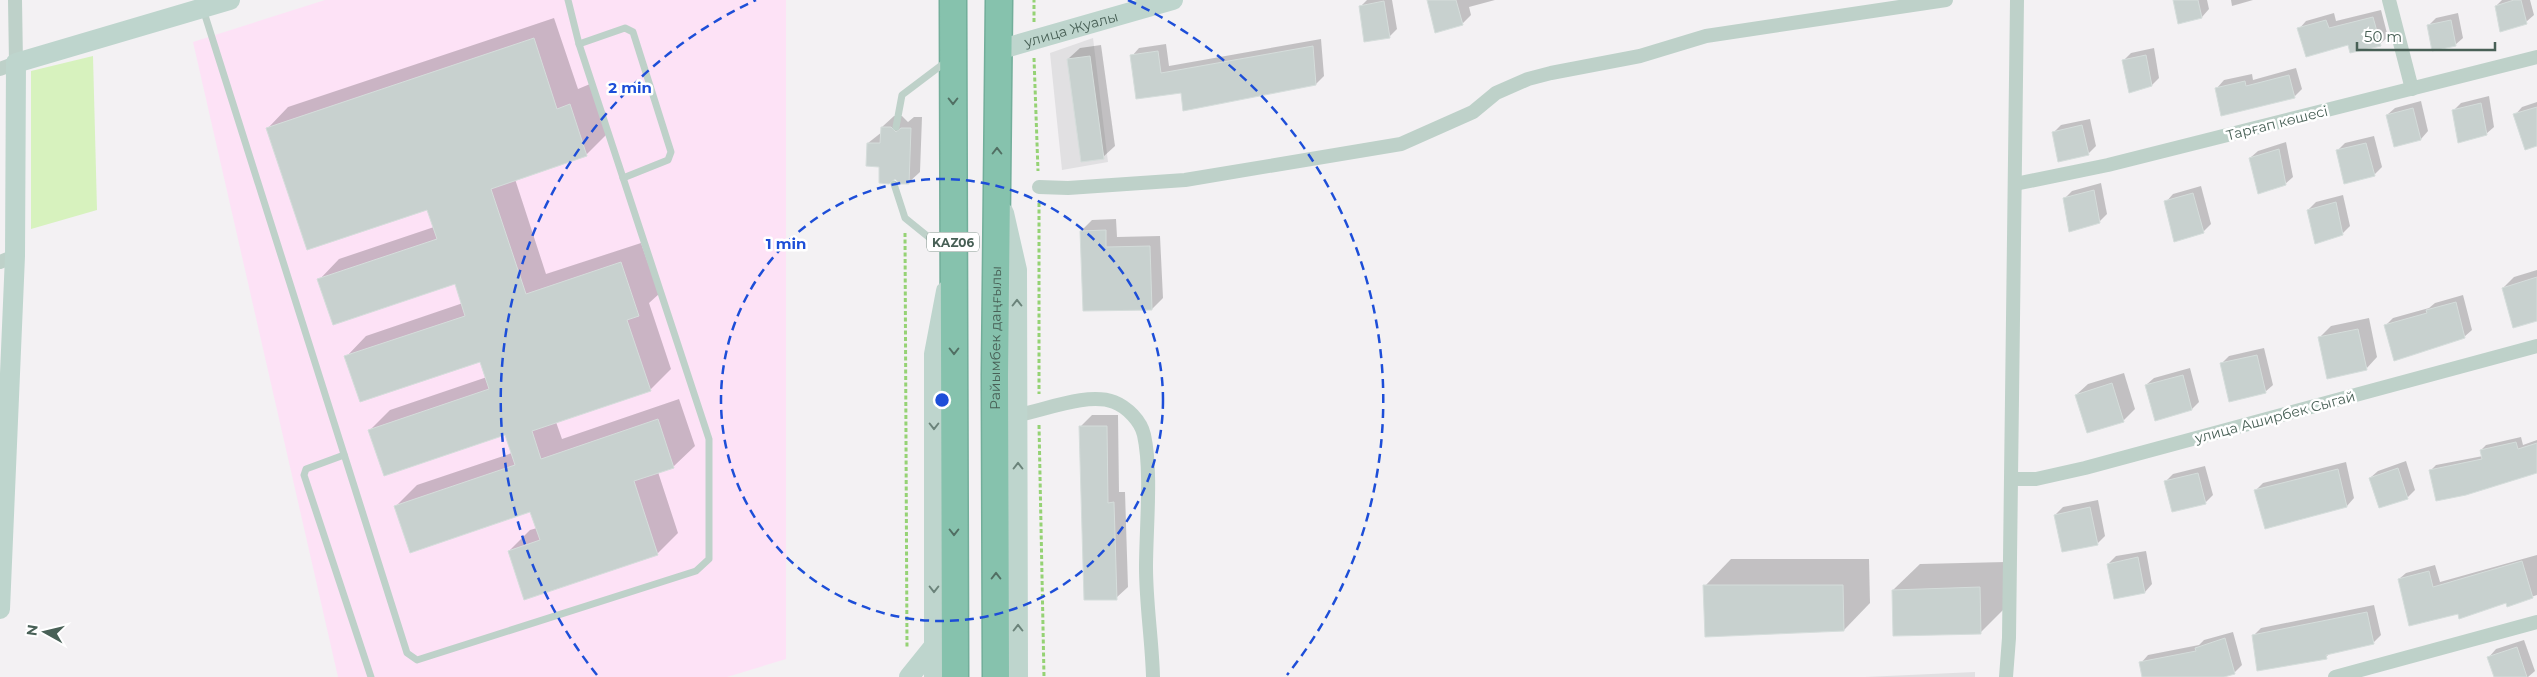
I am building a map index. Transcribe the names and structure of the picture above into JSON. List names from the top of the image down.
{
  "streets": {
    "highway": ["KАZ06", "Райымбек даңғылы"],
    "street": ["улица Жуалы", "Тарғап көшесі", "улица Аширбек Сыгай"]
  },
  "crossings": [
    ["улица Жуалы", "Райымбек даңғылы"]
  ],
  "scale_bar": "50 m",
  "north": "left",
  "rings": ["2 min", "1 min"]
}
